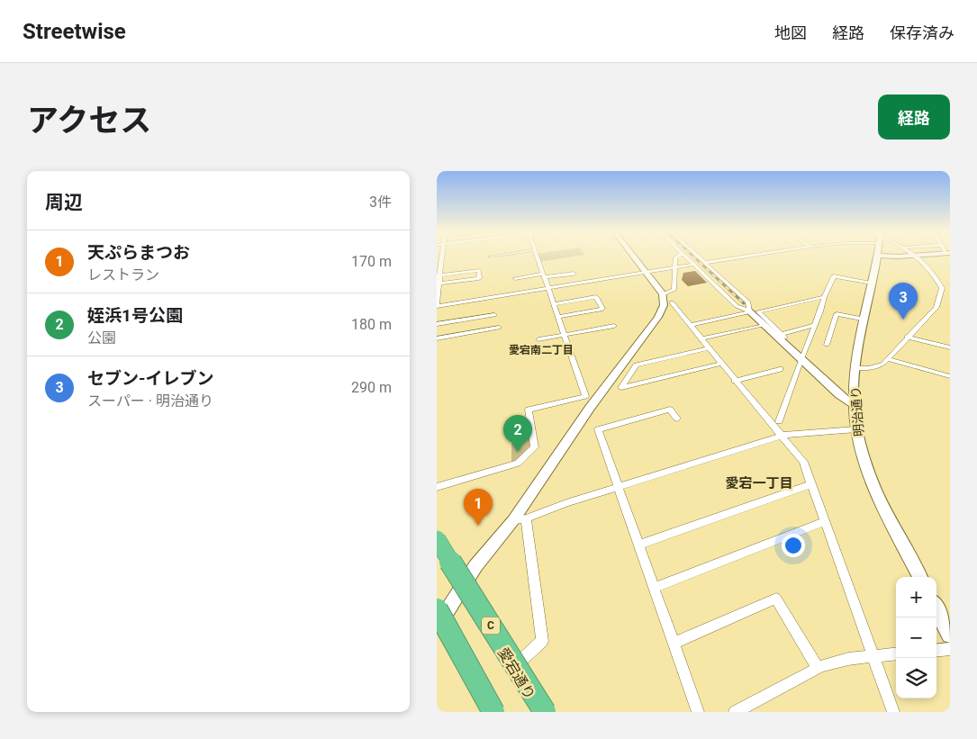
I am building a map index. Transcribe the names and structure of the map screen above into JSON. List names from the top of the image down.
{
  "streets": {
    "highway": ["C"],
    "street": ["明治通り", "愛宕通り"]
  },
  "districts": ["愛宕南二丁目", "愛宕一丁目"],
  "page": {
    "header": "Streetwise",
    "nav": ["地図", "経路", "保存済み"],
    "title": "アクセス",
    "buttons": "経路",
    "heading": ["周辺", "3件"],
    "list": [
      {
        "mark": "1",
        "name": "天ぷらまつお",
        "note": "レストラン",
        "value": "170 m"
      },
      {
        "mark": "2",
        "name": "姪浜1号公園",
        "note": "公園",
        "value": "180 m"
      },
      {
        "mark": "3",
        "name": "セブン-イレブン",
        "note": "スーパー · 明治通り",
        "value": "290 m"
      }
    ],
    "pins": ["3", "2", "1"],
    "map_buttons": ["+", "−"]
  }
}
